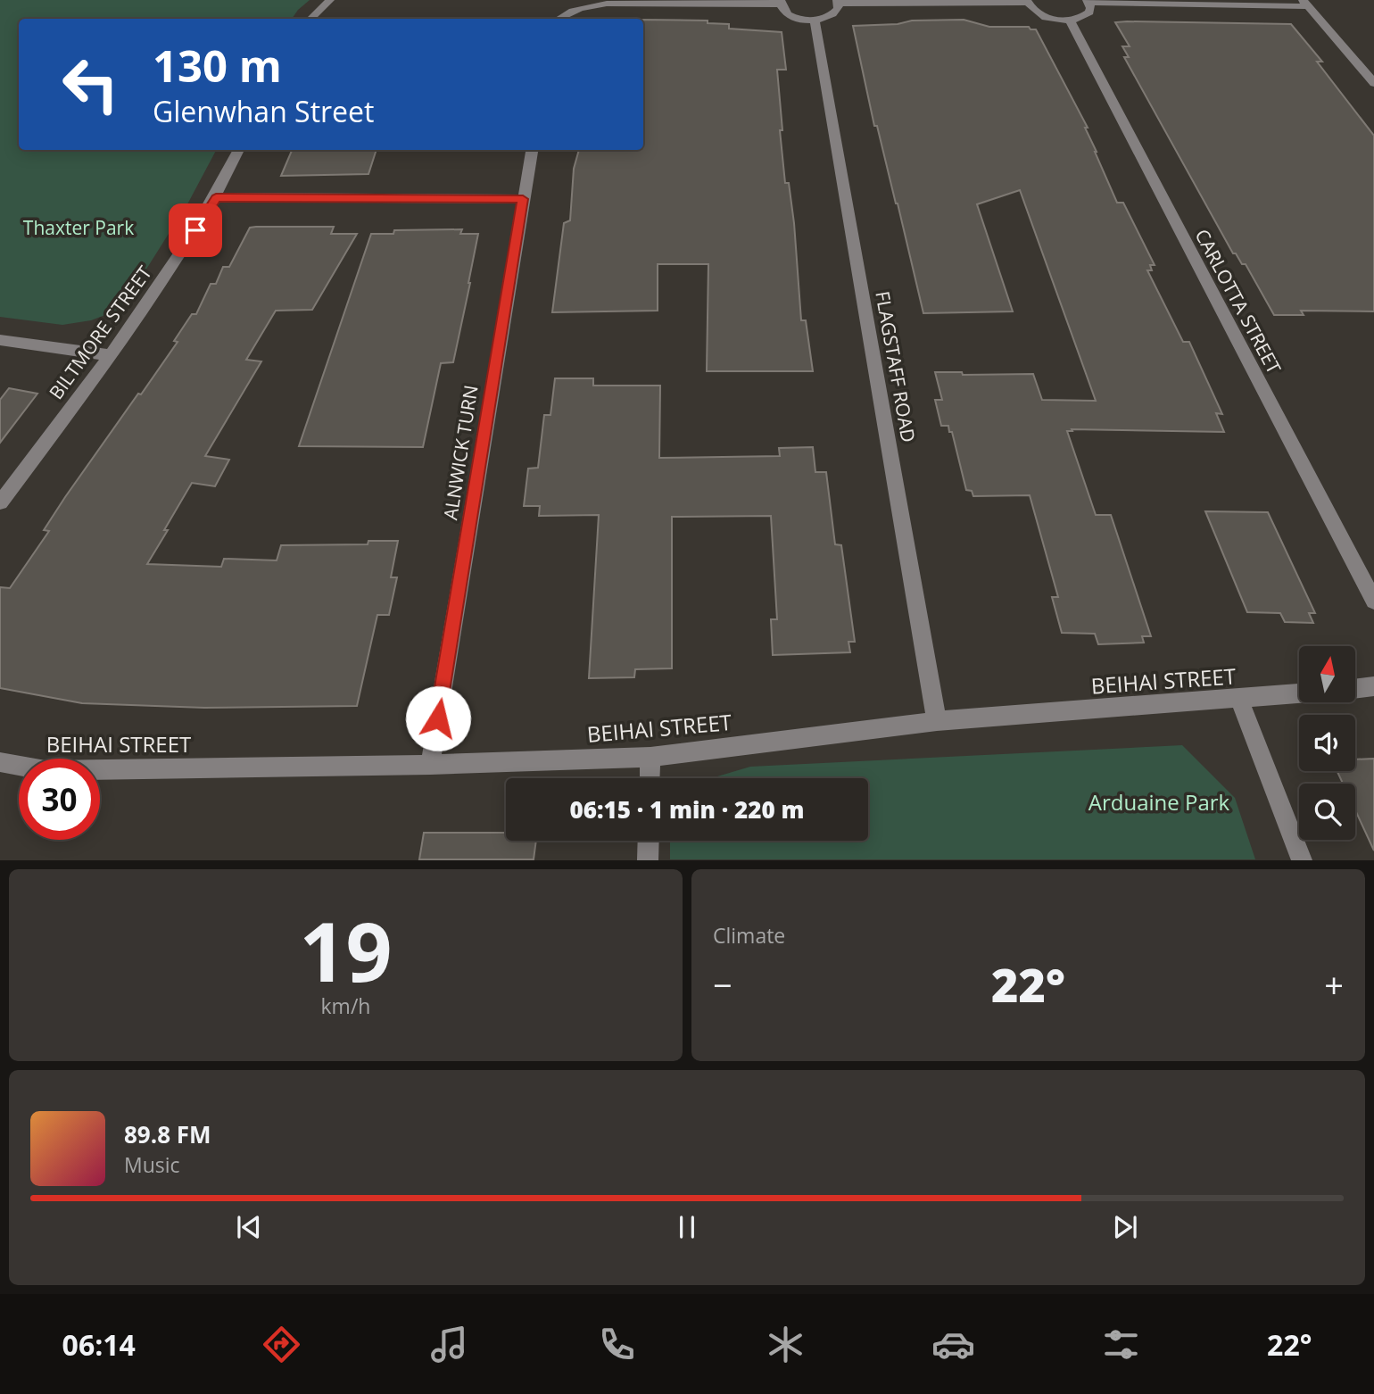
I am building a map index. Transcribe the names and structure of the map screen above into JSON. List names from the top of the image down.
{
  "streets": {
    "street": [
      "CARLOTTA STREET",
      "BILTMORE STREET",
      "FLAGSTAFF ROAD",
      "ALNWICK TURN",
      "BEIHAI STREET"
    ]
  },
  "crossings": [
    ["FLAGSTAFF ROAD", "BEIHAI STREET"],
    ["ALNWICK TURN", "BEIHAI STREET"]
  ],
  "parks": ["Thaxter Park", "Arduaine Park"],
  "north": "top",
  "page": {
    "turn": ["130 m", "Glenwhan Street"],
    "limit": "30",
    "trip": "06:15 · 1 min · 220 m",
    "tile": [
      ["19", "km/h"],
      "Climate"
    ],
    "heat": ["−", "22°", "+"],
    "song": ["89.8 FM", "Music"],
    "tabs": ["06:14", "22°"]
  }
}
